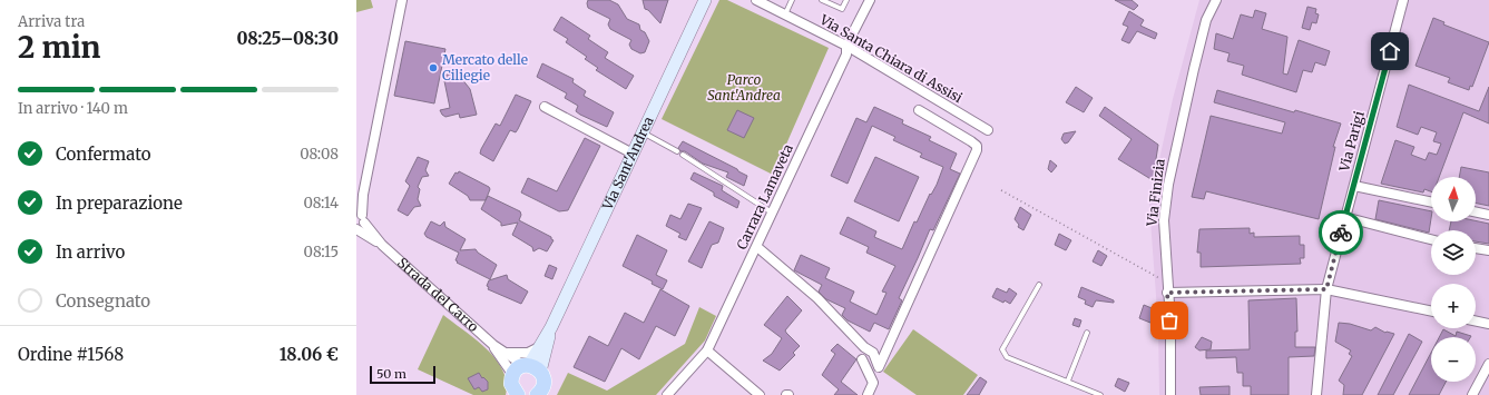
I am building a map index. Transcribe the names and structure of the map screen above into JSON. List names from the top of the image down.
{
  "streets": {
    "main road": ["Via Sant'Andrea"],
    "street": [
      "Via Santa Chiara di Assisi",
      "Via Parigi",
      "Via Finizia",
      "Carrara Lamaveta",
      "Strada del Carro"
    ]
  },
  "crossings": [
    ["Via Santa Chiara di Assisi", "Carrara Lamaveta"],
    ["Via Sant'Andrea", "Strada del Carro"]
  ],
  "parks": ["Parco Sant'Andrea"],
  "places": ["Mercato delle Ciliegie"],
  "scale_bar": "50 m",
  "north": "top",
  "page": {
    "heading": ["2 min", "Arriva tra", "08:25–08:30"],
    "panel": ["Ordine #1568", "18.06 €"],
    "bar": "In arrivo · 140 m",
    "list": [
      ["Confermato", "08:08"],
      ["In preparazione", "08:14"],
      ["In arrivo", "08:15"],
      "Consegnato"
    ],
    "map_buttons": ["+", "−"],
    "scale": "50 m"
  }
}
